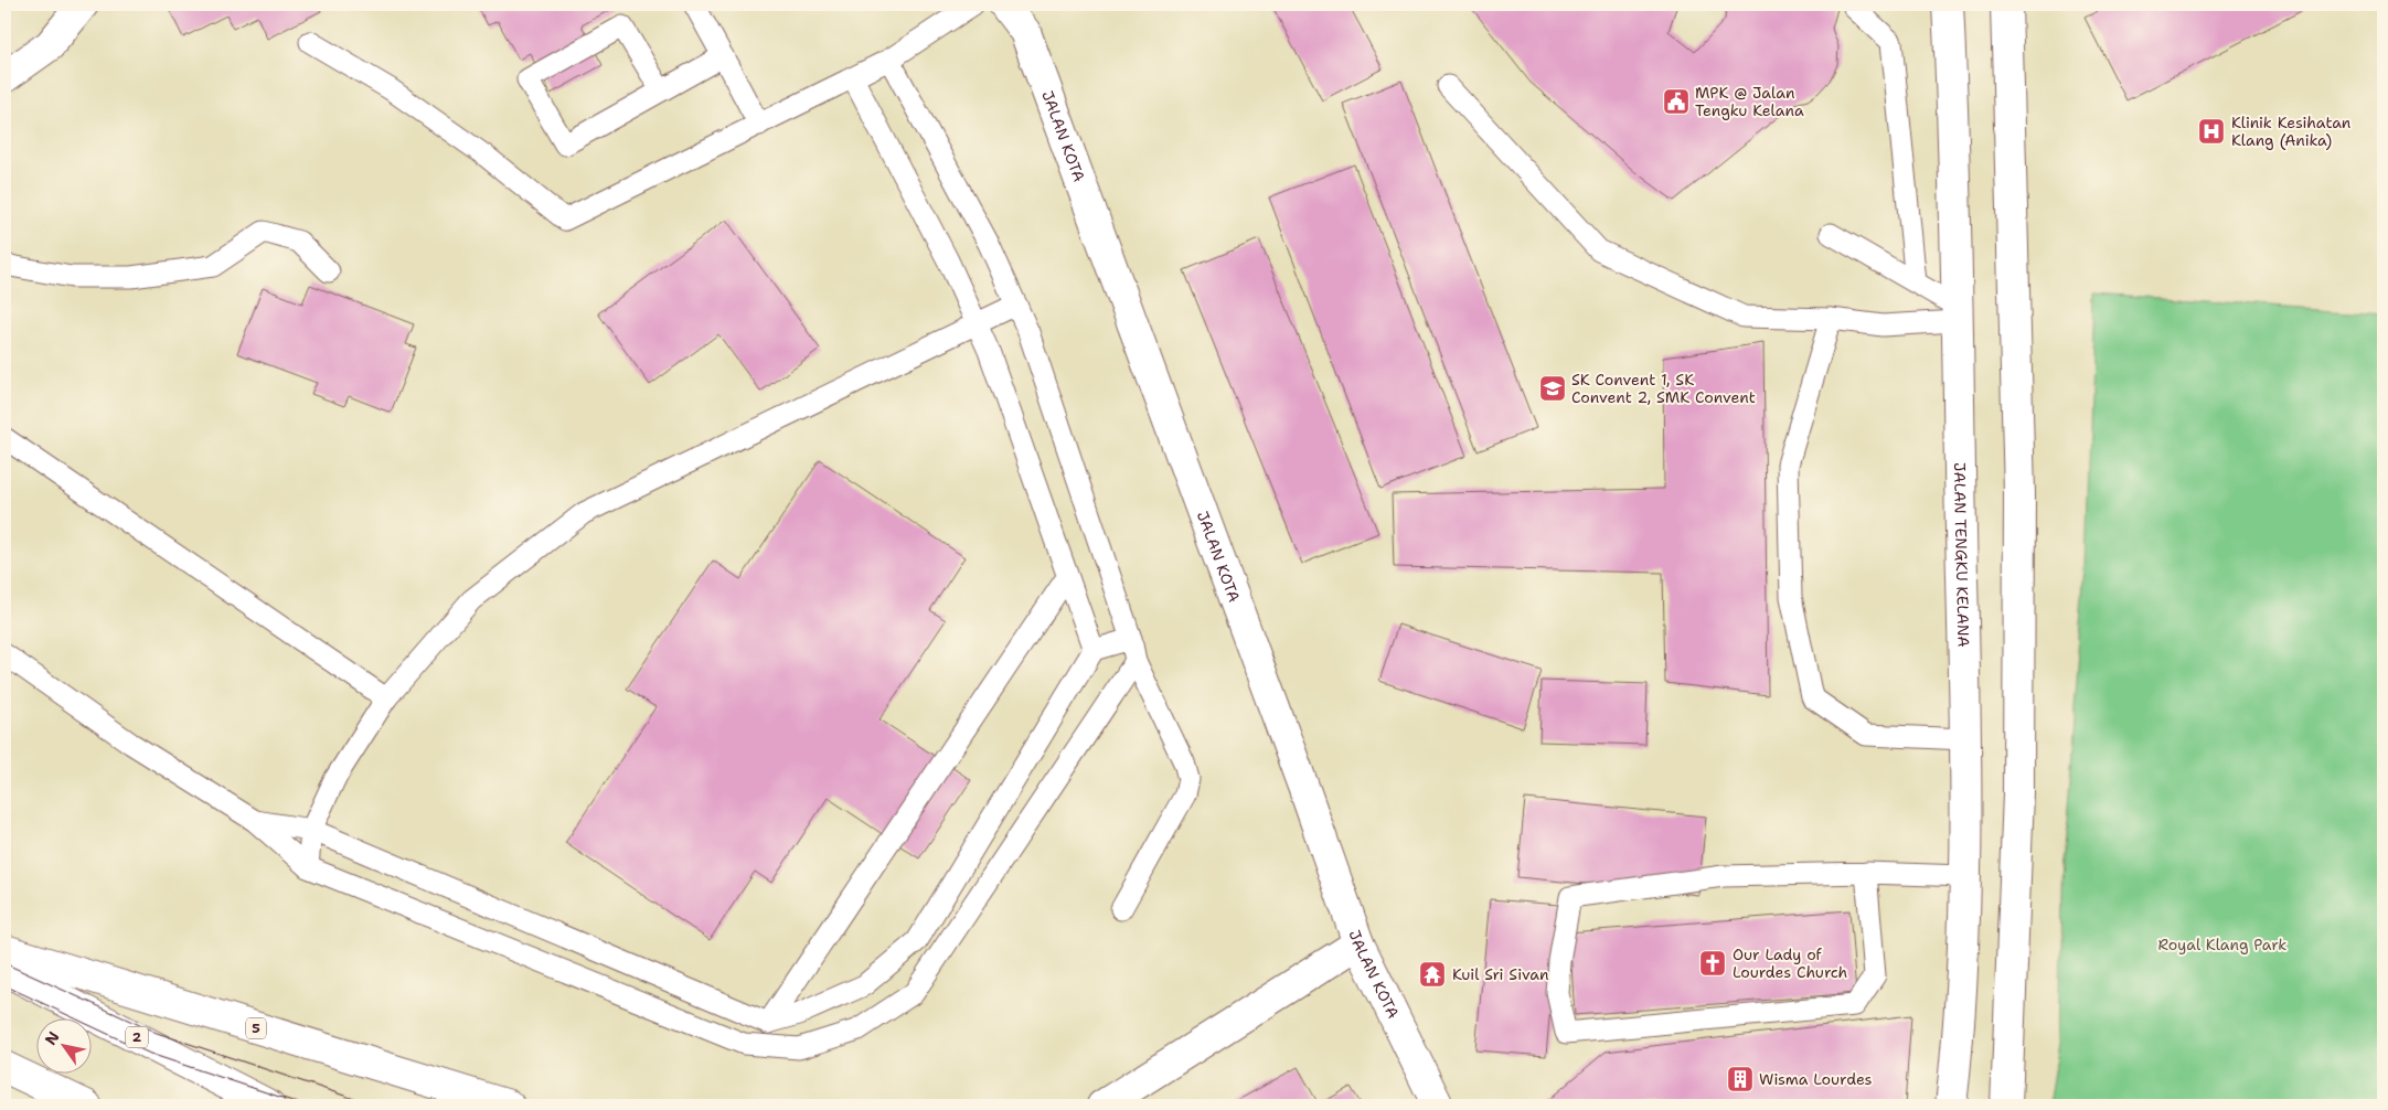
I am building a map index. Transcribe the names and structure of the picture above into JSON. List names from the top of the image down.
{
  "streets": {
    "main road": [
      "JALAN KOTA",
      "JALAN TENGKU KELANA",
      "5",
      "2"
    ]
  },
  "parks": ["Royal Klang Park"],
  "places": {
    "public building": ["MPK @ Jalan Tengku Kelana"],
    "hospital": ["Klinik Kesihatan Klang (Anika)"],
    "school or university": ["SK Convent 1, SK Convent 2, SMK Convent"],
    "church": ["Our Lady of Lourdes Church"],
    "temple": ["Kuil Sri Sivan"],
    "building": ["Wisma Lourdes"]
  },
  "north": "top left"
}
